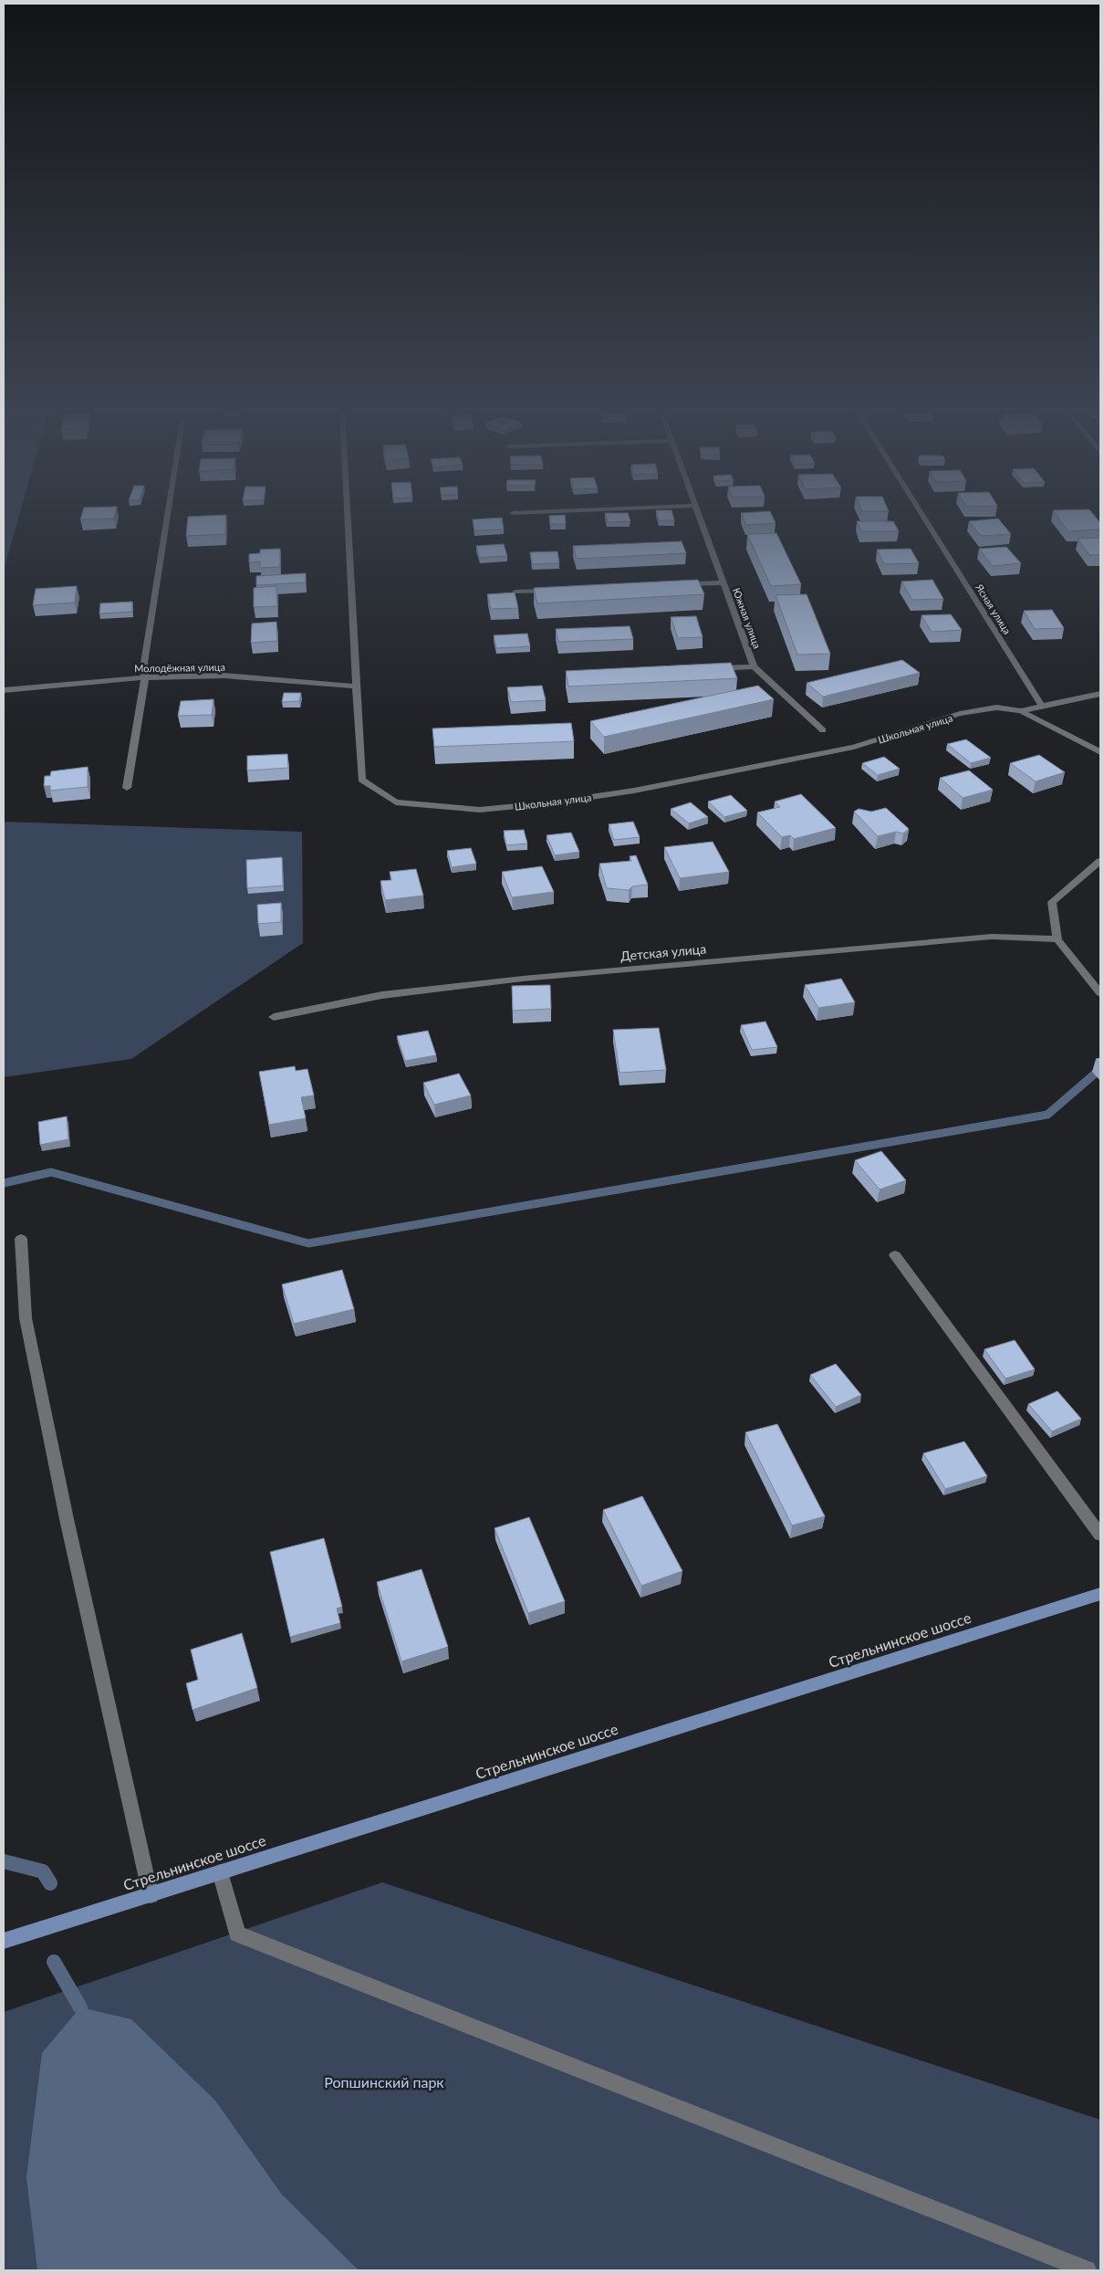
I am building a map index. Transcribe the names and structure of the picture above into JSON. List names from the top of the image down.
{
  "streets": {
    "main road": ["Стрельнинское шоссе"],
    "street": [
      "Ясная улица",
      "Южная улица",
      "Молодёжная улица",
      "Школьная улица",
      "Детская улица"
    ]
  },
  "crossings": [
    ["Молодёжная улица", "Школьная улица"]
  ],
  "parks": ["Ропшинский парк"]
}
